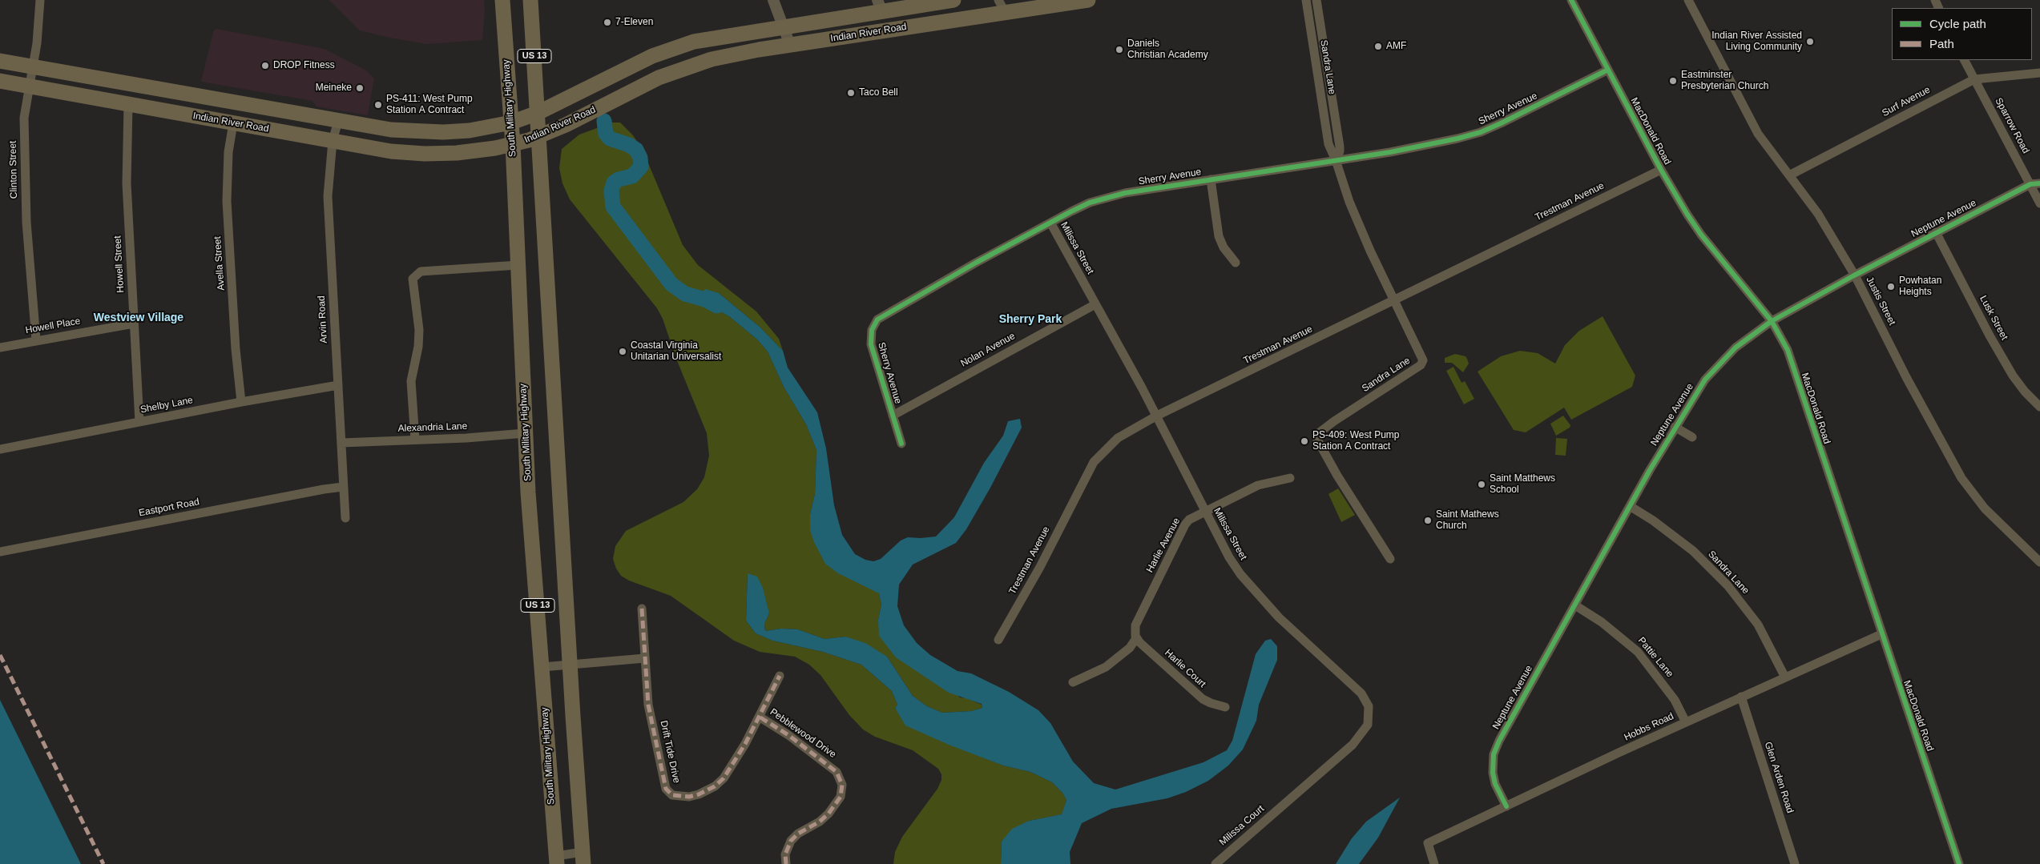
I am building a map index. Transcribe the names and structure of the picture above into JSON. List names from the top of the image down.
{
  "streets": {
    "main road": ["Indian River Road", "US 13", "South Military Highway"],
    "street": [
      "Sandra Lane",
      "Surf Avenue",
      "Sherry Avenue",
      "Sparrow Road",
      "MacDonald Road",
      "Clinton Street",
      "Trestman Avenue",
      "Neptune Avenue",
      "Milissa Street",
      "Avella Street",
      "Howell Street",
      "Justis Street",
      "Lusk Street",
      "Arvin Road",
      "Howell Place",
      "Nolan Avenue",
      "Shelby Lane",
      "Alexandria Lane",
      "Eastport Road",
      "Harlie Avenue",
      "Pattie Lane",
      "Harlie Court",
      "Hobbs Road",
      "Pebblewood Drive",
      "Drift Tide Drive",
      "Glen Arden Road",
      "Milissa Court"
    ]
  },
  "crossings": [
    ["Indian River Road", "US 13"],
    ["Indian River Road", "South Military Highway"],
    ["Indian River Road", "Clinton Street"],
    ["Indian River Road", "Avella Street"],
    ["Indian River Road", "Howell Street"],
    ["Indian River Road", "Arvin Road"],
    ["Sandra Lane", "Sherry Avenue"],
    ["Sandra Lane", "Trestman Avenue"],
    ["Sandra Lane", "Neptune Avenue"],
    ["Sandra Lane", "Hobbs Road"],
    ["Surf Avenue", "Sparrow Road"],
    ["Surf Avenue", "Justis Street"],
    ["South Military Highway", "Alexandria Lane"],
    ["Sherry Avenue", "MacDonald Road"],
    ["Sherry Avenue", "Milissa Street"],
    ["Sherry Avenue", "Nolan Avenue"],
    ["Sparrow Road", "Neptune Avenue"],
    ["MacDonald Road", "Trestman Avenue"],
    ["MacDonald Road", "Neptune Avenue"],
    ["MacDonald Road", "Hobbs Road"],
    ["Clinton Street", "Howell Place"],
    ["Trestman Avenue", "Milissa Street"],
    ["Neptune Avenue", "Justis Street"],
    ["Neptune Avenue", "Lusk Street"],
    ["Neptune Avenue", "Pattie Lane"],
    ["Neptune Avenue", "Hobbs Road"],
    ["Milissa Street", "Nolan Avenue"],
    ["Milissa Street", "Harlie Avenue"],
    ["Milissa Street", "Milissa Court"],
    ["Avella Street", "Shelby Lane"],
    ["Howell Street", "Howell Place"],
    ["Howell Street", "Shelby Lane"],
    ["Arvin Road", "Shelby Lane"],
    ["Arvin Road", "Alexandria Lane"],
    ["Arvin Road", "Eastport Road"],
    ["Harlie Avenue", "Harlie Court"],
    ["Pattie Lane", "Hobbs Road"],
    ["Hobbs Road", "Glen Arden Road"],
    ["Pebblewood Drive", "Drift Tide Drive"]
  ],
  "districts": ["Westview Village", "Sherry Park"],
  "places": [
    "7-Eleven",
    "Indian River Assisted Living Community",
    "AMF",
    "Daniels Christian Academy",
    "DROP Fitness",
    "Eastminster Presbyterian Church",
    "Meineke",
    "Taco Bell",
    "PS-411: West Pump Station A Contract",
    "Powhatan Heights",
    "Coastal Virginia Unitarian Universalist",
    "PS-409: West Pump Station A Contract",
    "Saint Matthews School",
    "Saint Mathews Church"
  ],
  "legend": ["Cycle path", "Path"]
}
